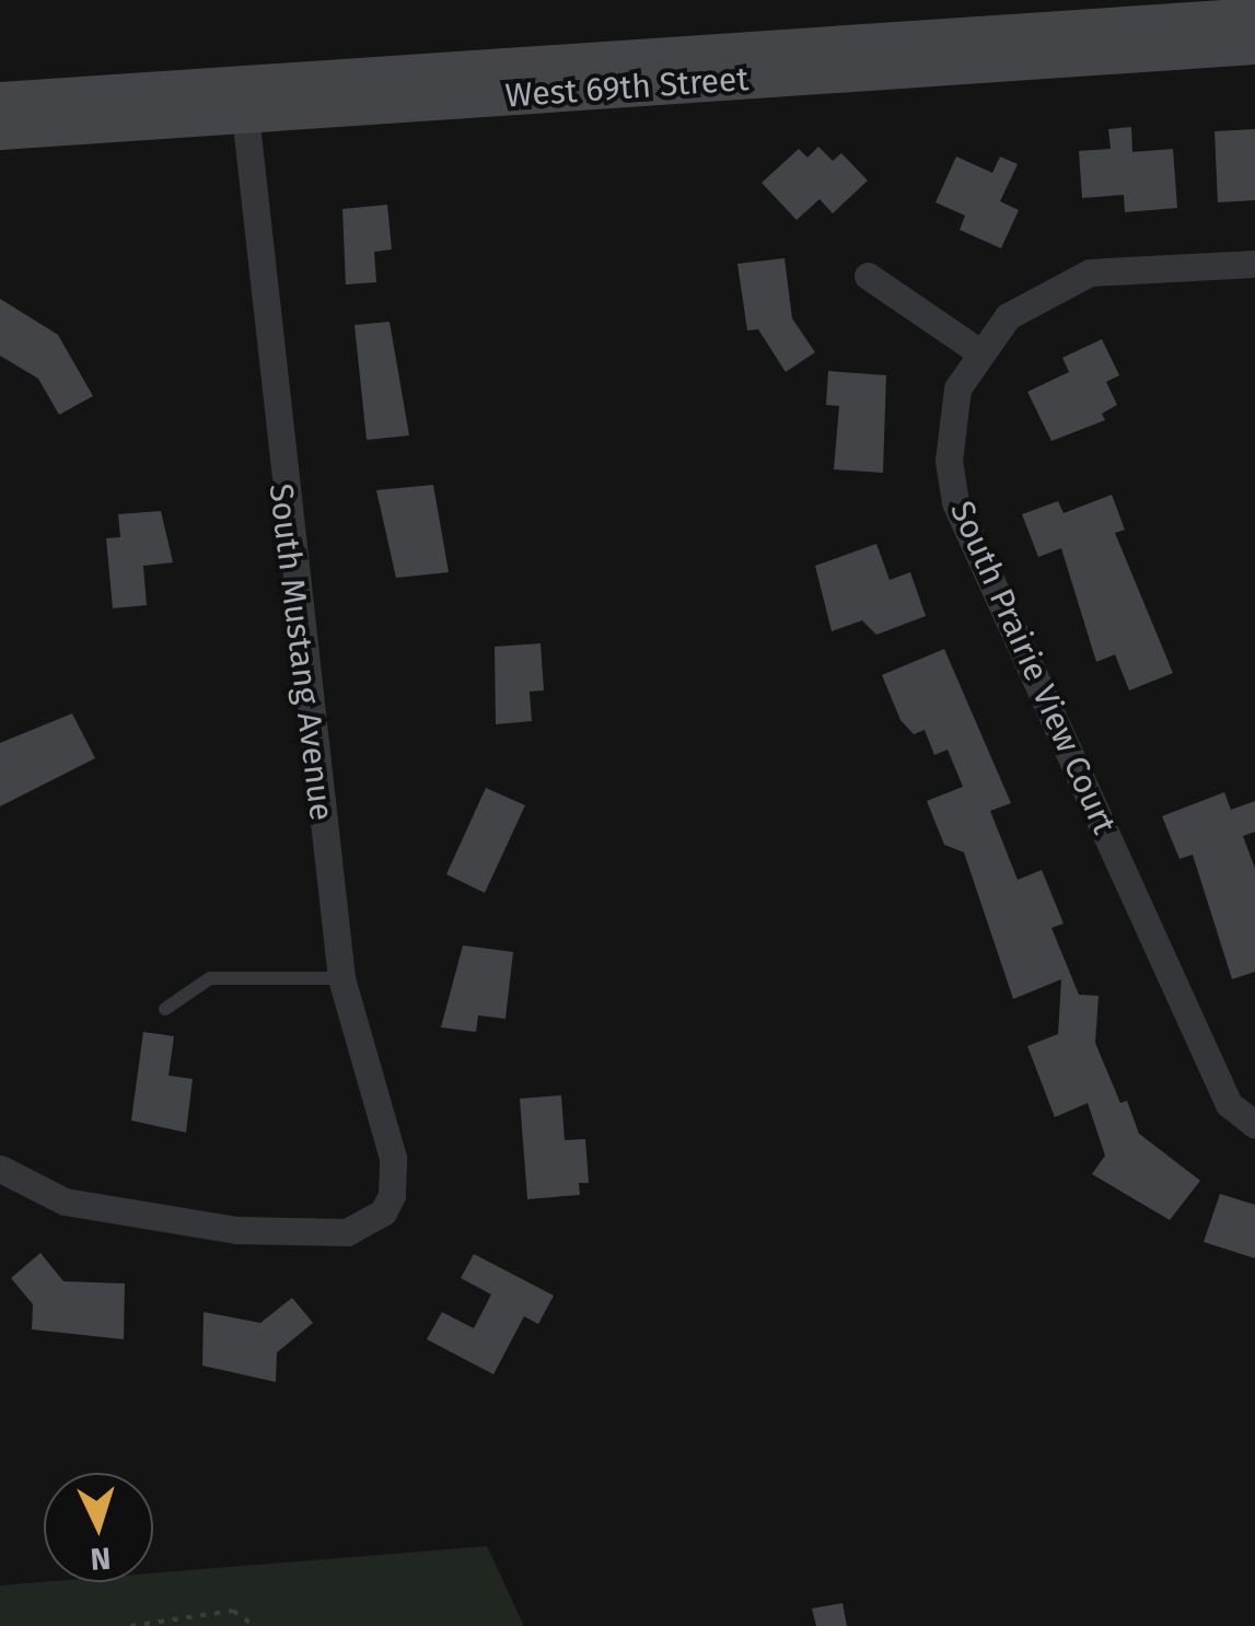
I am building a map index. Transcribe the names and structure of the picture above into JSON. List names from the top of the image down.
{
  "streets": {
    "main road": ["West 69th Street"],
    "street": ["South Mustang Avenue", "South Prairie View Court"]
  },
  "crossings": [
    ["West 69th Street", "South Mustang Avenue"]
  ],
  "north": "bottom"
}
